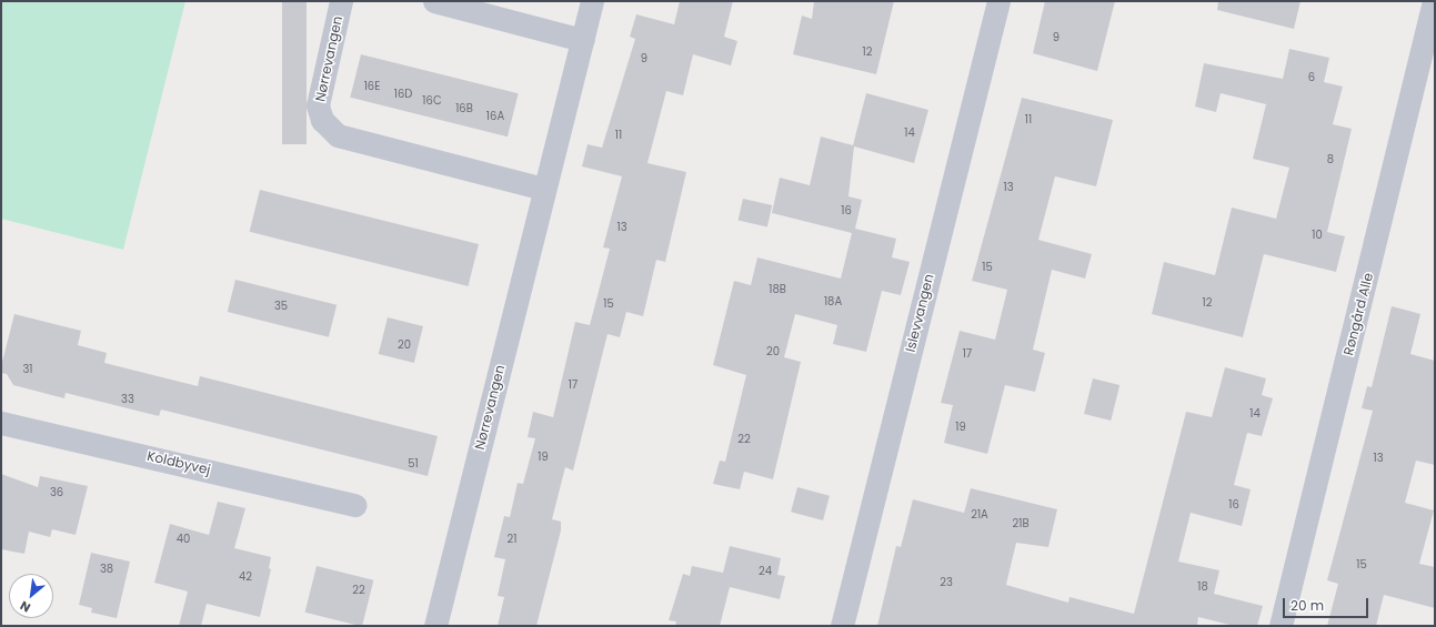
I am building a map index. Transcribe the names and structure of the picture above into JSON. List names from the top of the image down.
{
  "streets": {
    "street": [
      "Nørrevangen",
      "Islevvangen",
      "Røngård Alle",
      "Koldbyvej"
    ]
  },
  "house_numbers": [
    "9",
    "12",
    "9",
    "6",
    "16E",
    "16D",
    "16C",
    "16B",
    "16A",
    "11",
    "14",
    "11",
    "8",
    "13",
    "16",
    "13",
    "10",
    "15",
    "18B",
    "18A",
    "12",
    "15",
    "35",
    "20",
    "20",
    "17",
    "31",
    "17",
    "33",
    "14",
    "19",
    "22",
    "19",
    "13",
    "51",
    "36",
    "16",
    "21A",
    "21B",
    "40",
    "21",
    "15",
    "38",
    "24",
    "42",
    "23",
    "18",
    "22"
  ],
  "scale_bar": "20 m",
  "north": "bottom left"
}
